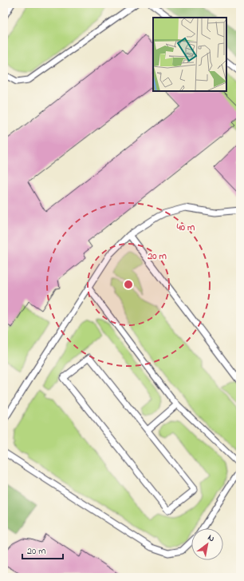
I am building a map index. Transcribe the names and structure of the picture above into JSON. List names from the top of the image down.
{
  "scale_bar": "20 m",
  "north": "top right",
  "rings": ["40 m", "20 m"]
}
